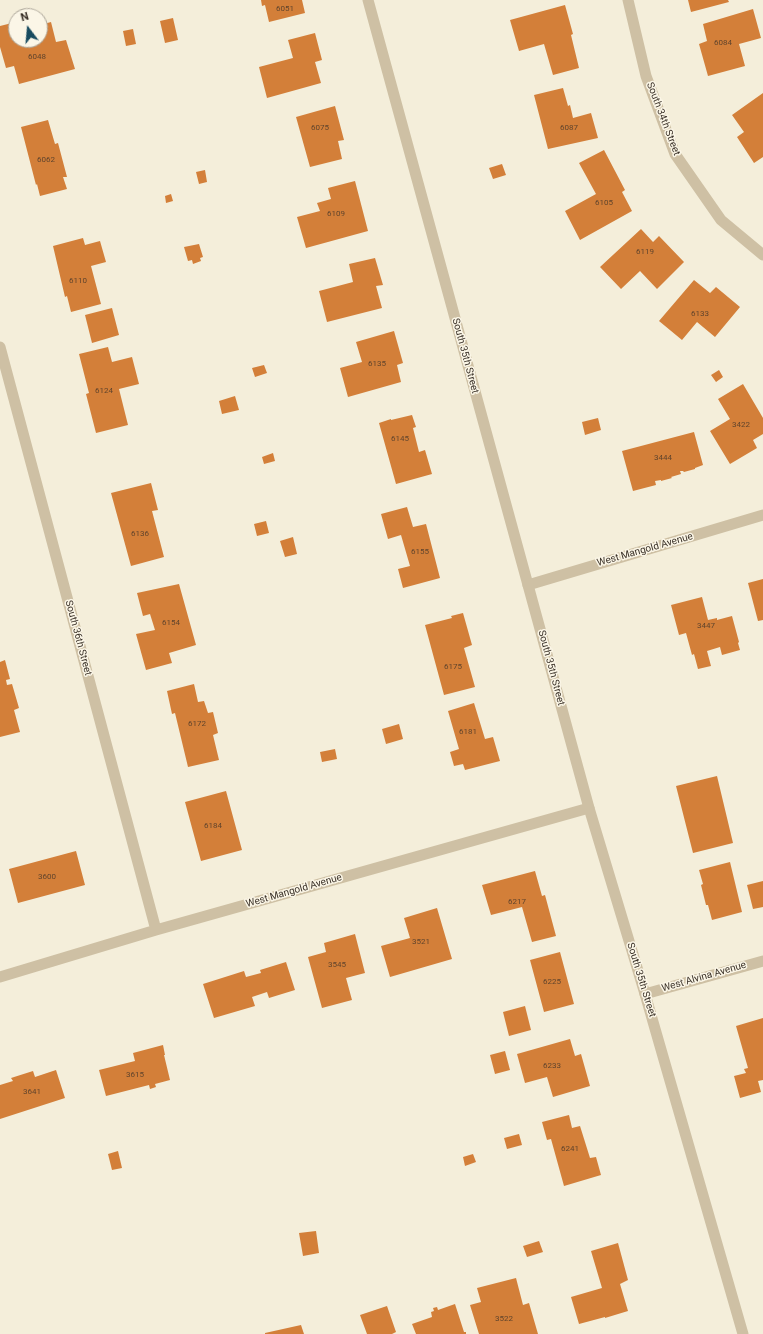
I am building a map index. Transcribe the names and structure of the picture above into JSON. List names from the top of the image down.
{
  "streets": {
    "street": [
      "South 34th Street",
      "South 35th Street",
      "West Mangold Avenue",
      "South 36th Street",
      "West Alvina Avenue"
    ]
  },
  "crossings": [
    ["South 35th Street", "West Mangold Avenue"],
    ["South 35th Street", "West Alvina Avenue"],
    ["West Mangold Avenue", "South 36th Street"]
  ],
  "house_numbers": [
    "6051",
    "6084",
    "6048",
    "6075",
    "6087",
    "6062",
    "6105",
    "6109",
    "6119",
    "6110",
    "6133",
    "6135",
    "6124",
    "3422",
    "6145",
    "3444",
    "6136",
    "6155",
    "6154",
    "3447",
    "6175",
    "6172",
    "6181",
    "6184",
    "3600",
    "6217",
    "3521",
    "3545",
    "6225",
    "6233",
    "3615",
    "3641",
    "6241",
    "3522"
  ],
  "north": "top"
}
